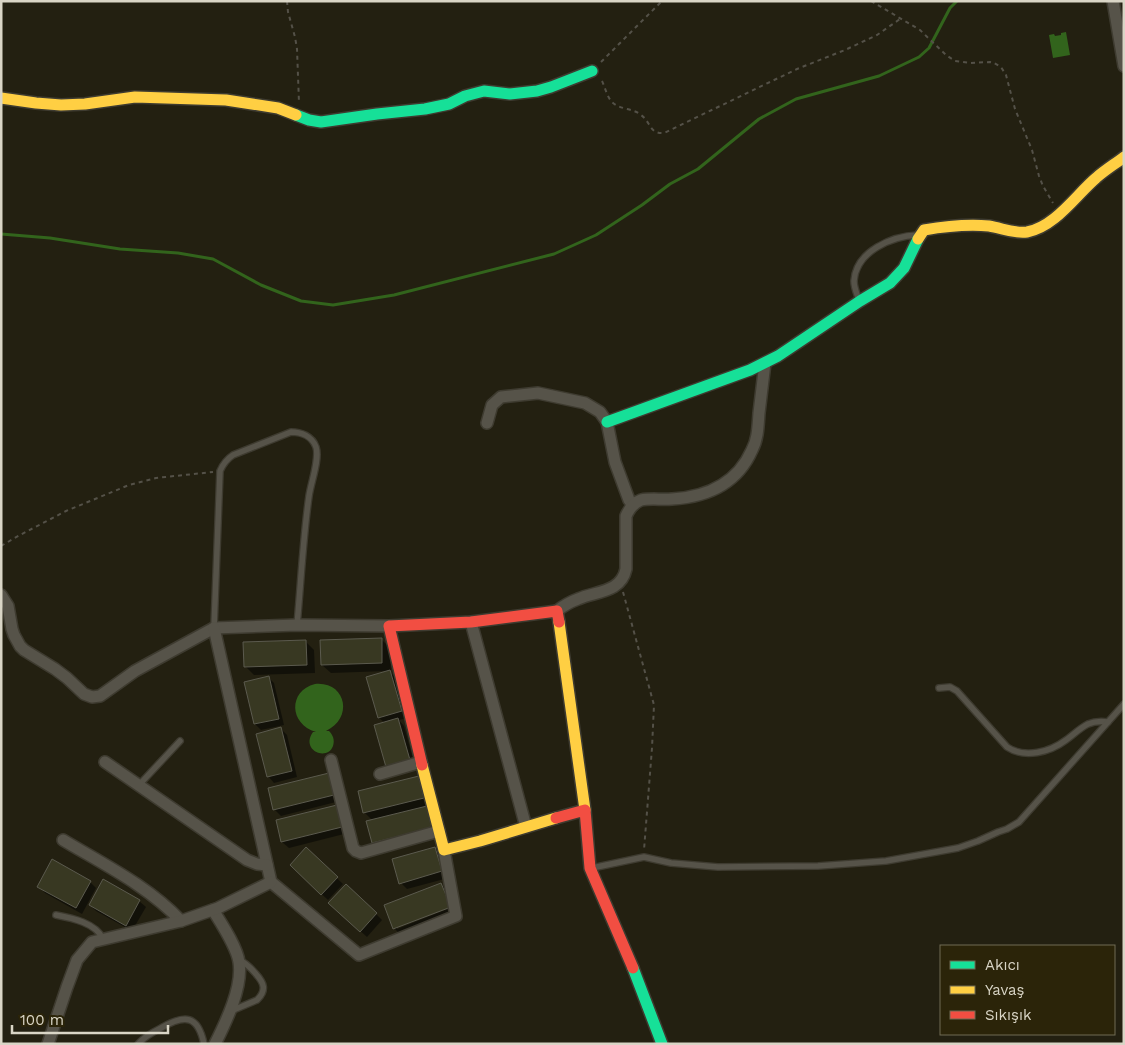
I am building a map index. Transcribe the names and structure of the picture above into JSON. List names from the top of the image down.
{
  "legend": ["Akıcı", "Yavaş", "Sıkışık"],
  "scale_bar": "100 m"
}
